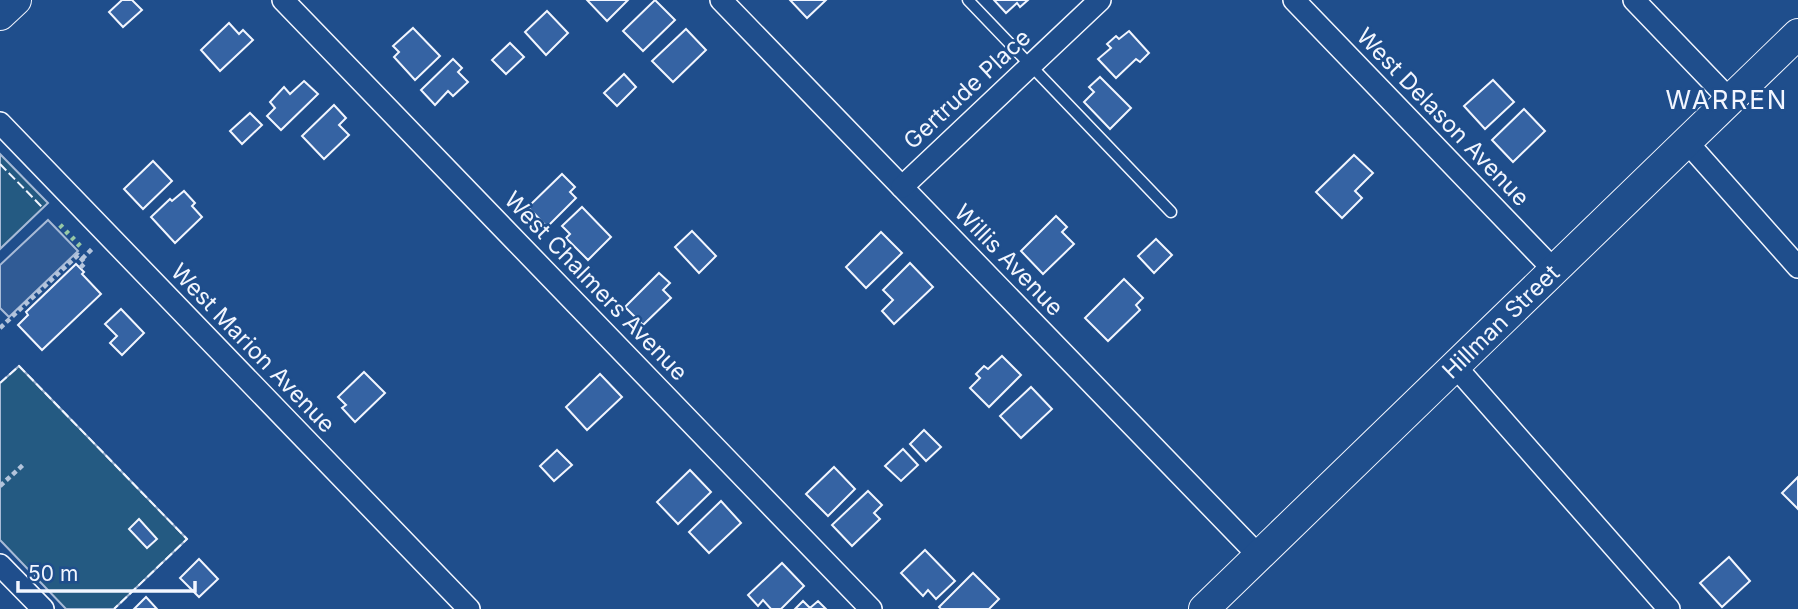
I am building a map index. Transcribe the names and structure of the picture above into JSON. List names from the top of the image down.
{
  "streets": {
    "street": [
      "Gertrude Place",
      "West Delason Avenue",
      "Willis Avenue",
      "West Chalmers Avenue",
      "Hillman Street",
      "West Marion Avenue"
    ]
  },
  "crossings": [
    ["Gertrude Place", "Willis Avenue"],
    ["West Delason Avenue", "Hillman Street"],
    ["Willis Avenue", "Hillman Street"]
  ],
  "districts": ["WARREN"],
  "scale_bar": "50 m"
}
